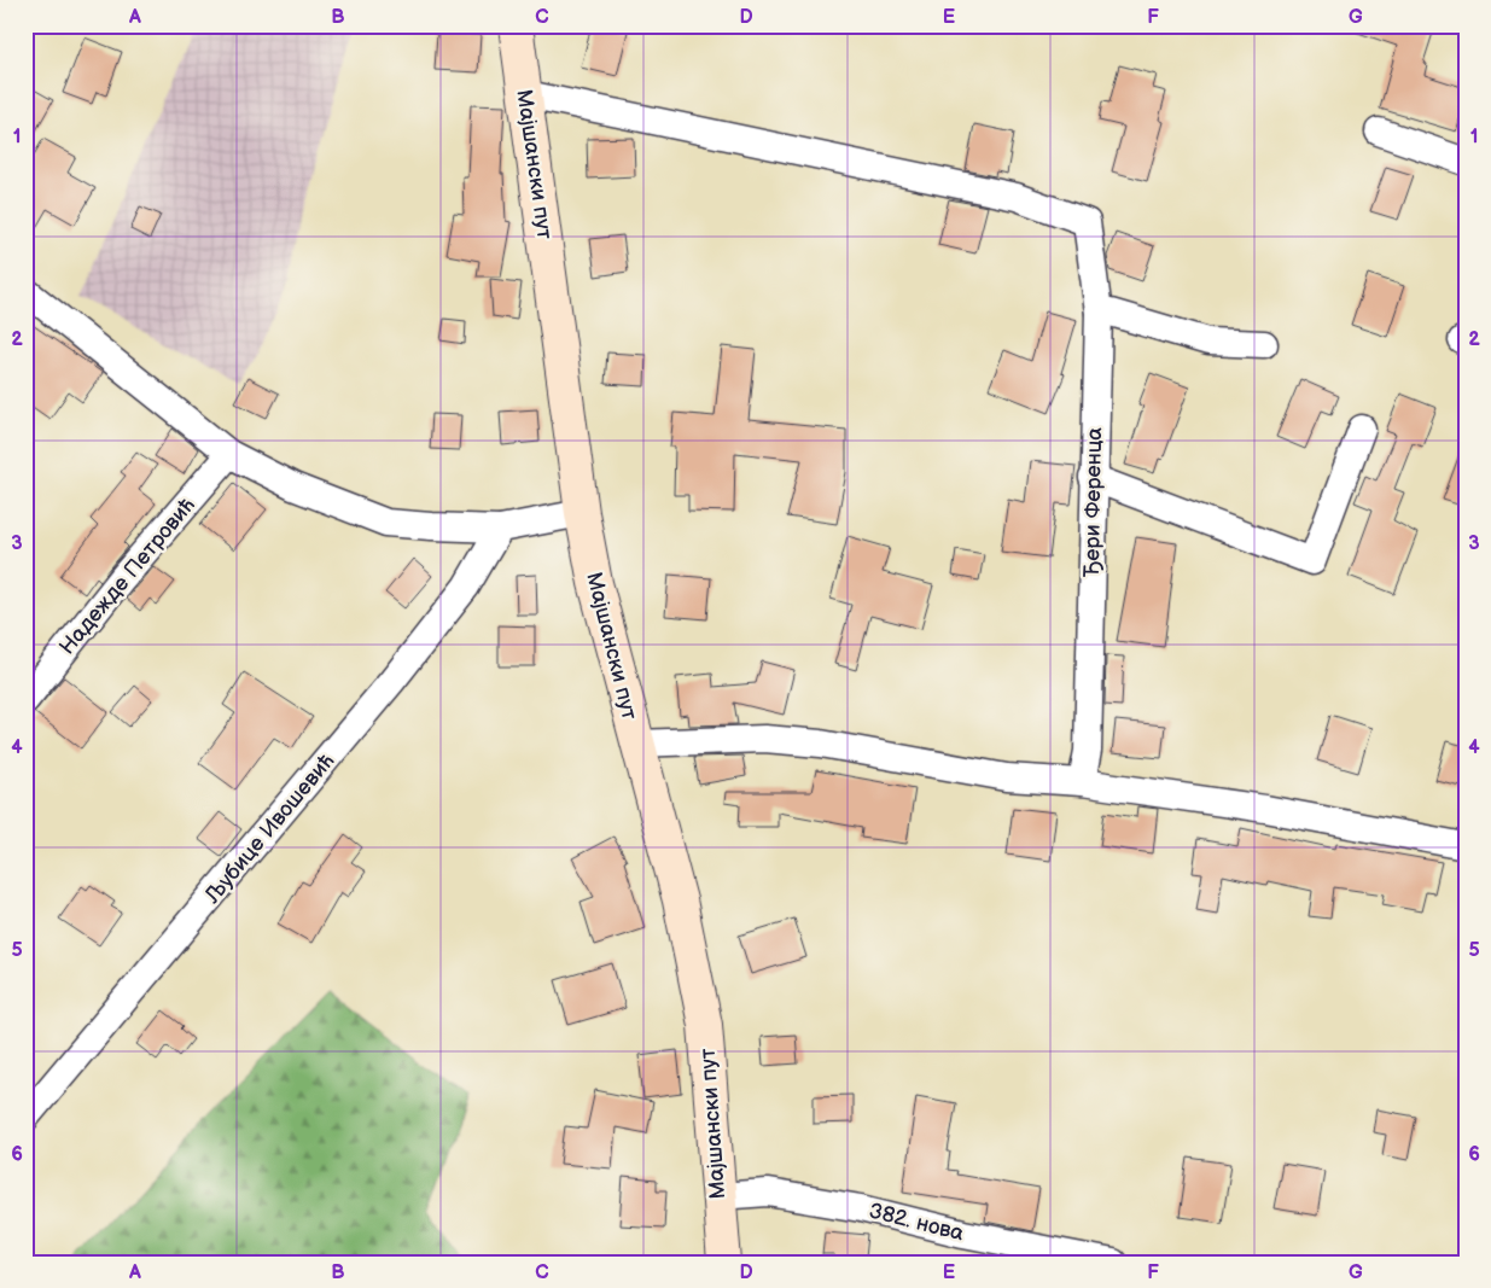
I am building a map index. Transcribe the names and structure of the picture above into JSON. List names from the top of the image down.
{
  "streets": {
    "street": [
      "Мајшански пут",
      "Ђери Ференца",
      "Надежде Петровић",
      "Љубице Ивошевић",
      "382. нова"
    ]
  },
  "crossings": [
    ["Мајшански пут", "Ђери Ференца"],
    ["Мајшански пут", "382. нова"]
  ],
  "grid": {
    "columns": [
      "A",
      "B",
      "C",
      "D",
      "E",
      "F",
      "G"
    ],
    "rows": [
      "1",
      "2",
      "3",
      "4",
      "5",
      "6"
    ]
  }
}
